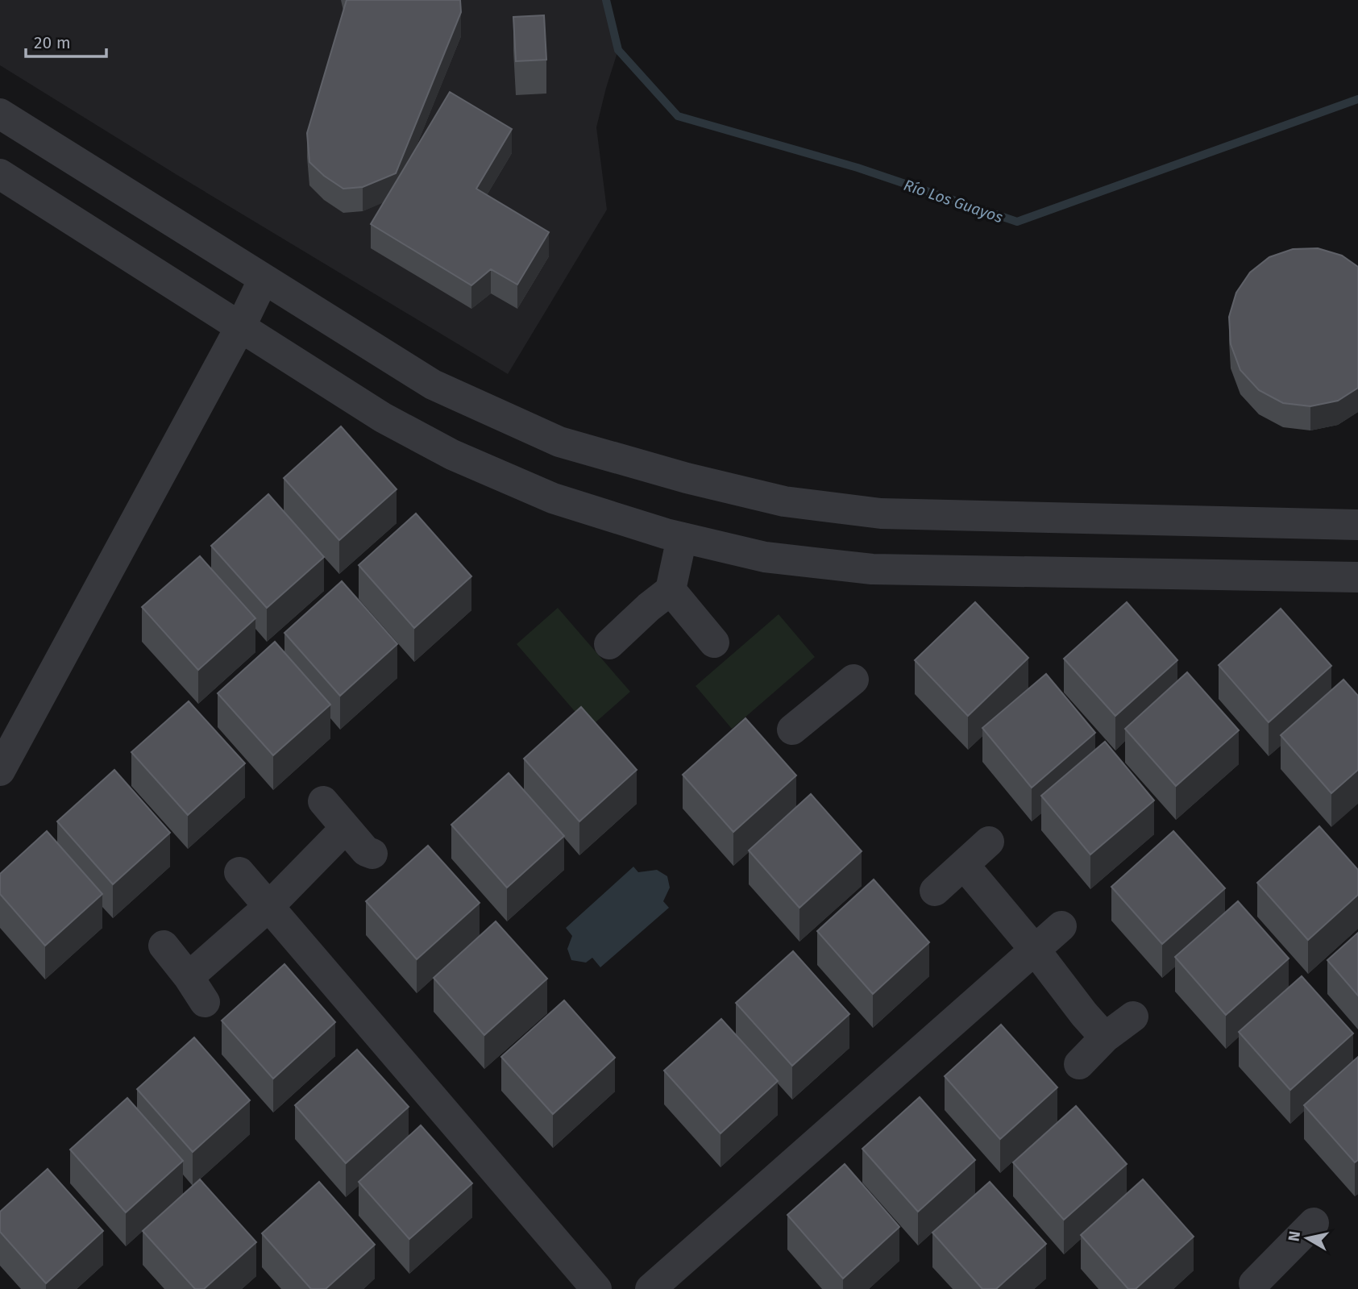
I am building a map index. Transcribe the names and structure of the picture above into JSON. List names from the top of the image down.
{
  "water": ["Río Los Guayos"],
  "scale_bar": "20 m",
  "north": "left"
}
